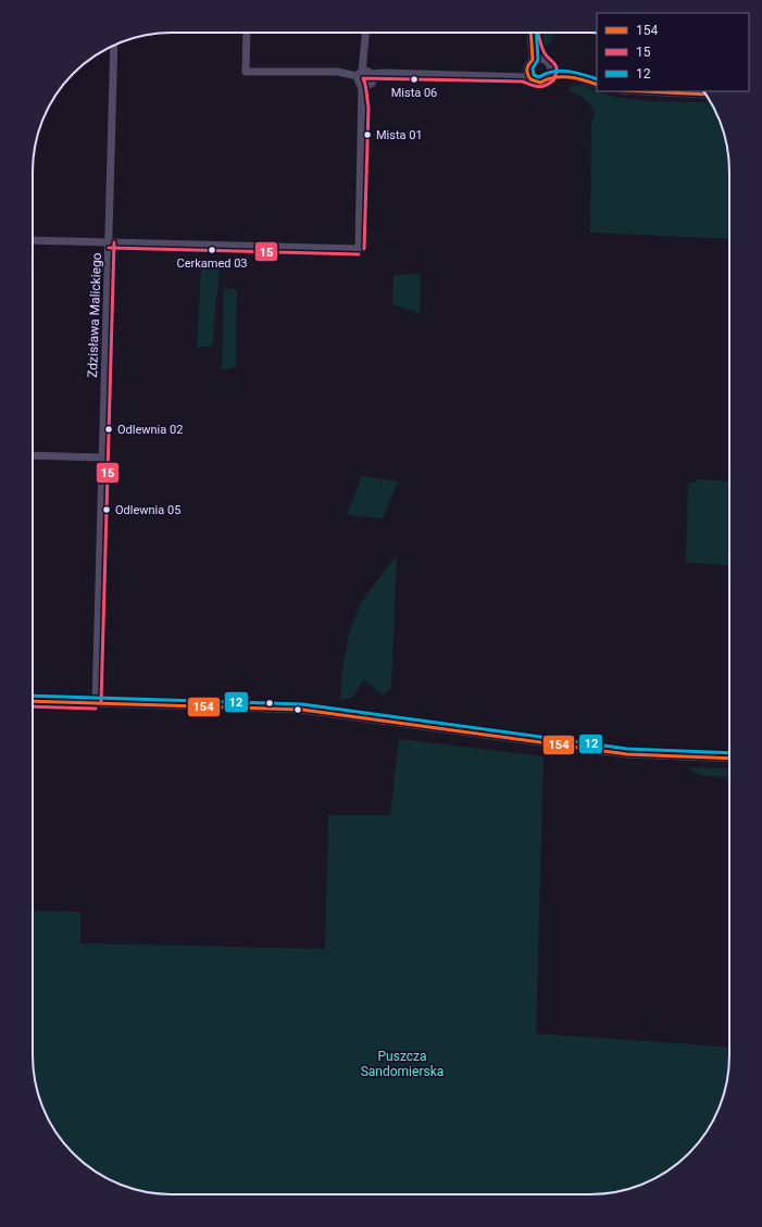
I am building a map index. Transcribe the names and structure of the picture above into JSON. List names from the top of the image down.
{
  "streets": {
    "street": ["Zdzisława Malickiego"]
  },
  "parks": ["Puszcza Sandomierska"],
  "places": [
    "Mista 06",
    "Mista 01",
    "Cerkamed 03",
    "Odlewnia 02",
    "Odlewnia 05"
  ],
  "lines": ["transit line 154", "transit line 15", "transit line 12"],
  "legend": ["154", "15", "12"]
}
